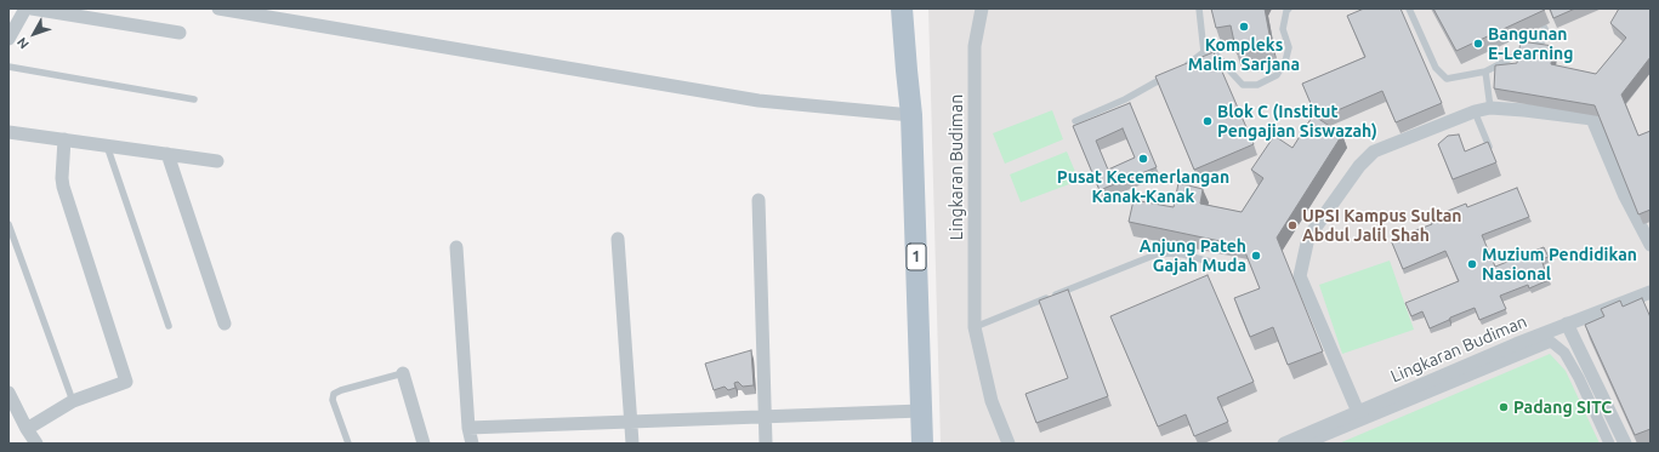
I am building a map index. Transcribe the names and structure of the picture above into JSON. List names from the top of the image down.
{
  "streets": {
    "main road": ["1"],
    "street": ["Lingkaran Budiman"]
  },
  "places": [
    "Kompleks Malim Sarjana",
    "Bangunan E-Learning",
    "Blok C (Institut Pengajian Siswazah)",
    "Pusat Kecemerlangan Kanak-Kanak",
    "UPSI Kampus Sultan Abdul Jalil Shah",
    "Anjung Pateh Gajah Muda",
    "Muzium Pendidikan Nasional",
    "Padang SITC"
  ],
  "north": "bottom left"
}
